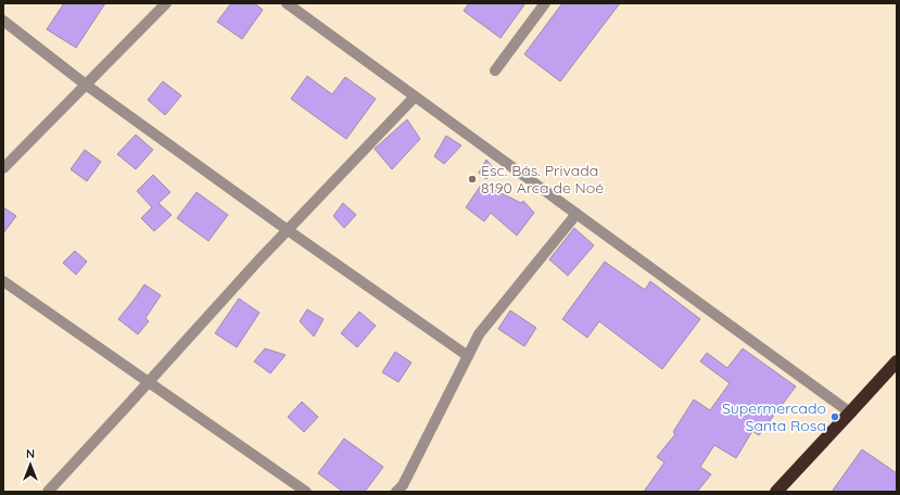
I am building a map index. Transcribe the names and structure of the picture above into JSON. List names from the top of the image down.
{
  "places": ["Esc. Bás. Privada 8190 Arca de Noé", "Supermercado Santa Rosa"],
  "north": "top"
}
